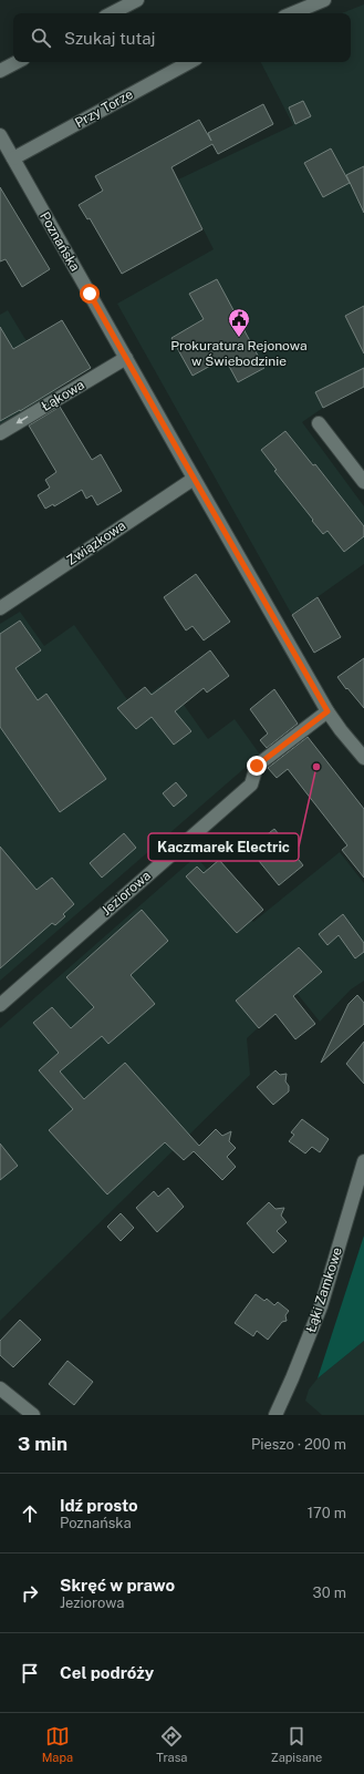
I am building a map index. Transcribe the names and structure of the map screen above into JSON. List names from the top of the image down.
{
  "streets": {
    "street": [
      "Przy Torze",
      "Poznańska",
      "Łąkowa",
      "Związkowa",
      "Jeziorowa",
      "Łąki Zamkowe"
    ]
  },
  "crossings": [
    ["Przy Torze", "Poznańska"],
    ["Poznańska", "Łąkowa"],
    ["Poznańska", "Związkowa"],
    ["Poznańska", "Jeziorowa"]
  ],
  "one_way": ["Łąkowa"],
  "places": {
    "public building": ["Prokuratura Rejonowa w Świebodzinie"],
    "other": ["Kaczmarek Electric"]
  },
  "page": {
    "search": "Szukaj tutaj",
    "heading": ["3 min", "Pieszo · 200 m"],
    "list": [
      ["Idź prosto", "Poznańska", "170 m"],
      ["Skręć w prawo", "Jeziorowa", "30 m"],
      "Cel podróży"
    ],
    "nav": ["Mapa", "Trasa", "Zapisane"]
  }
}
